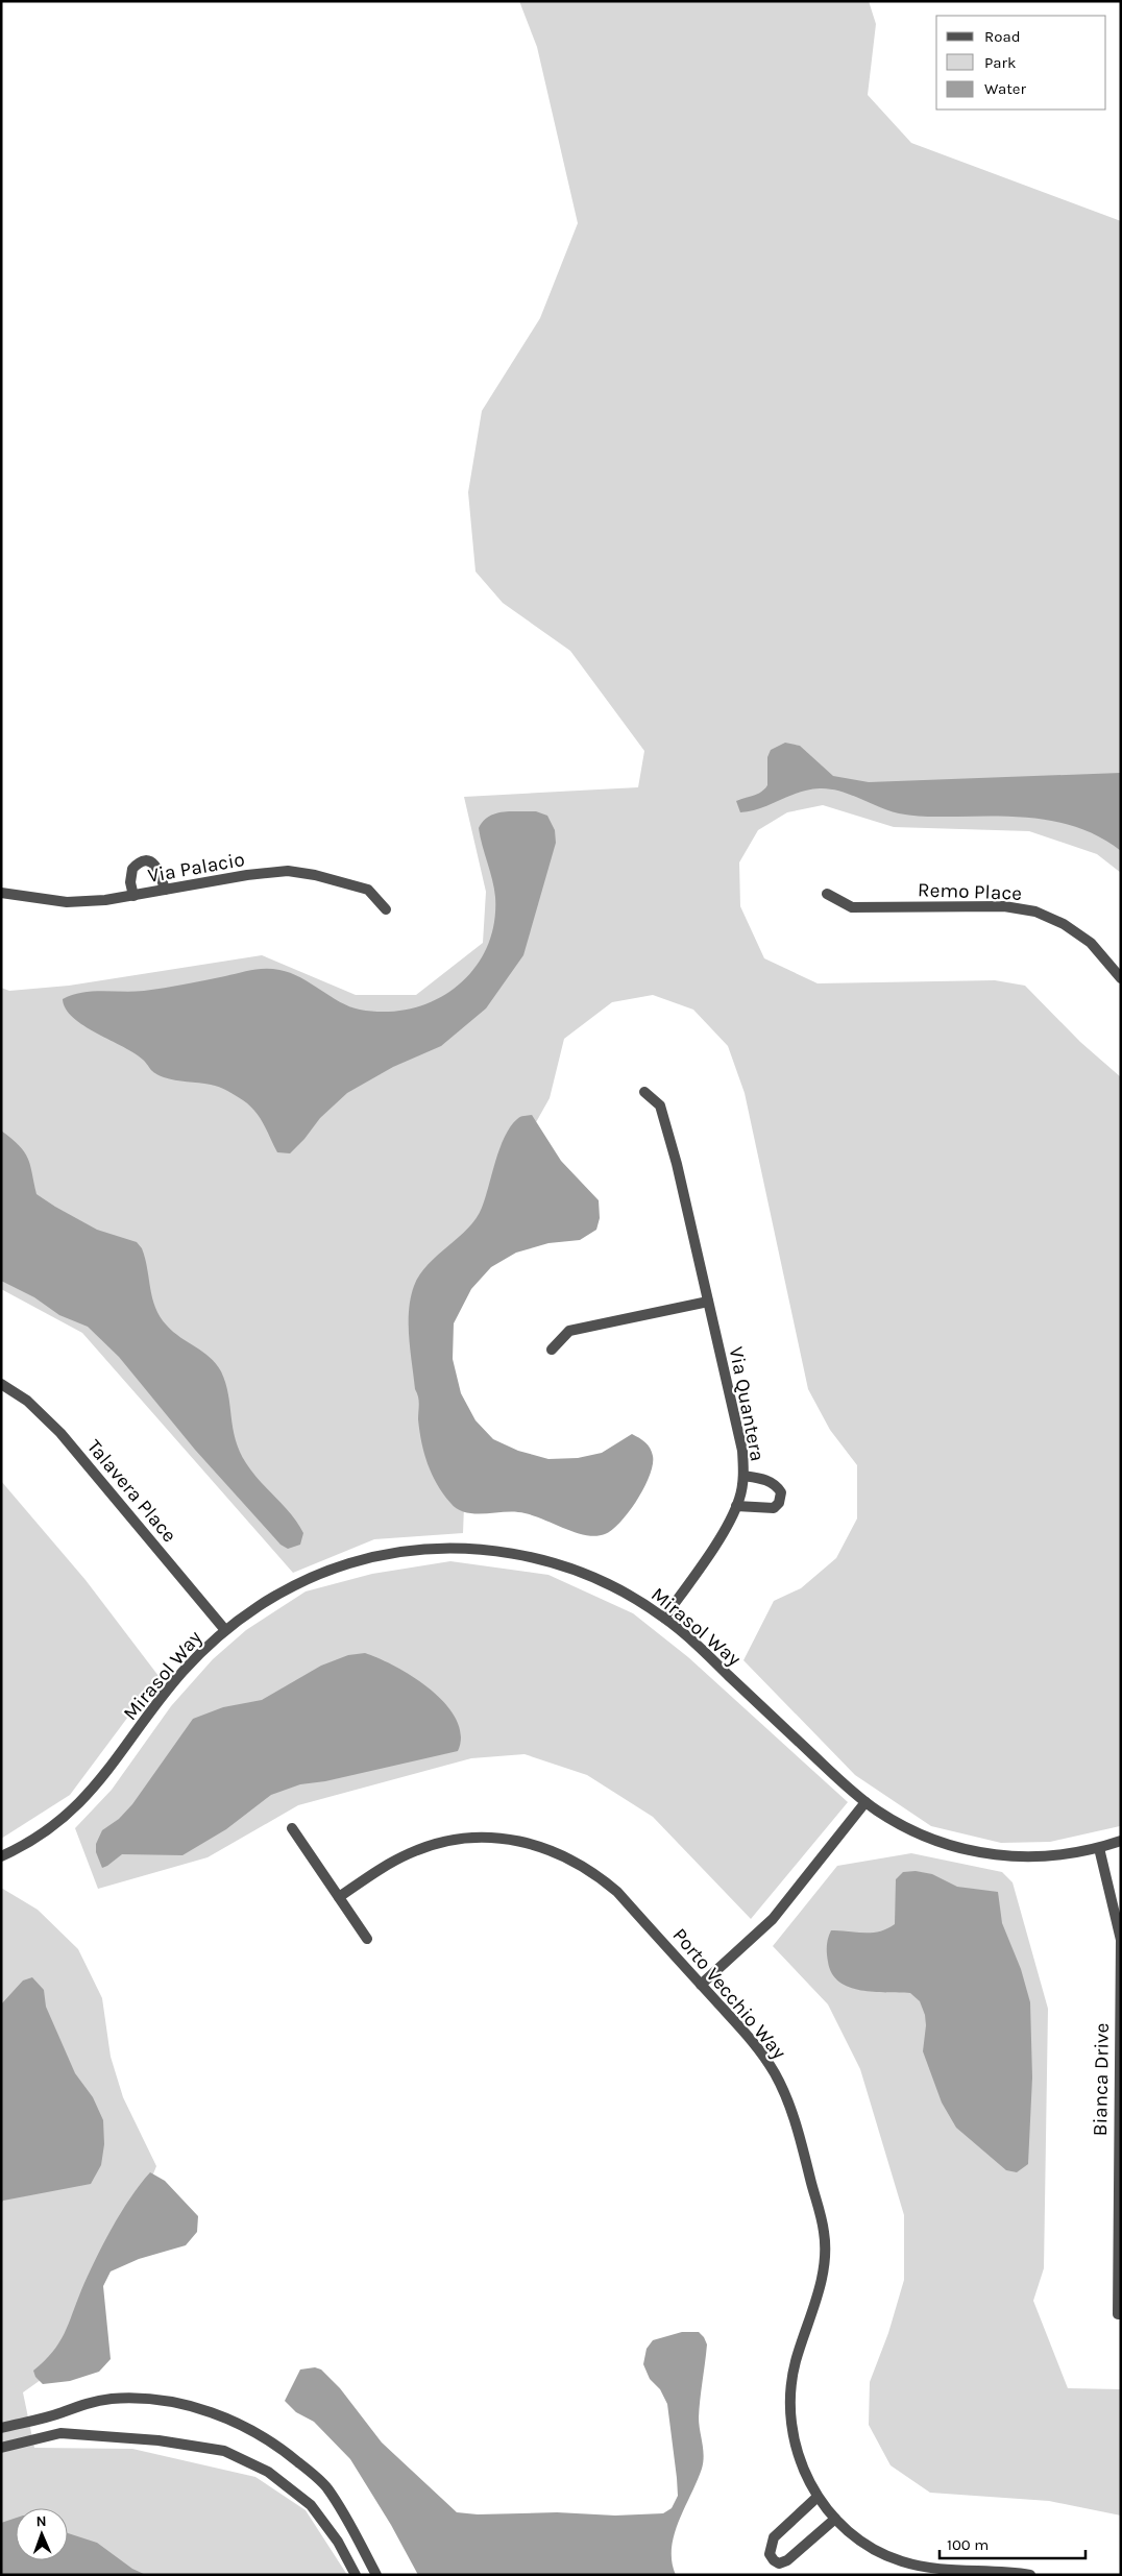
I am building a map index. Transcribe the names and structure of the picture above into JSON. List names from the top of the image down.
{
  "streets": {
    "street": [
      "Via Palacio",
      "Remo Place",
      "Via Quantera",
      "Talavera Place",
      "Mirasol Way",
      "Porto Vecchio Way",
      "Bianca Drive"
    ]
  },
  "crossings": [
    ["Via Quantera", "Mirasol Way"],
    ["Talavera Place", "Mirasol Way"],
    ["Mirasol Way", "Bianca Drive"]
  ],
  "legend": ["Road", "Park", "Water"],
  "scale_bar": "100 m",
  "north": "top"
}
